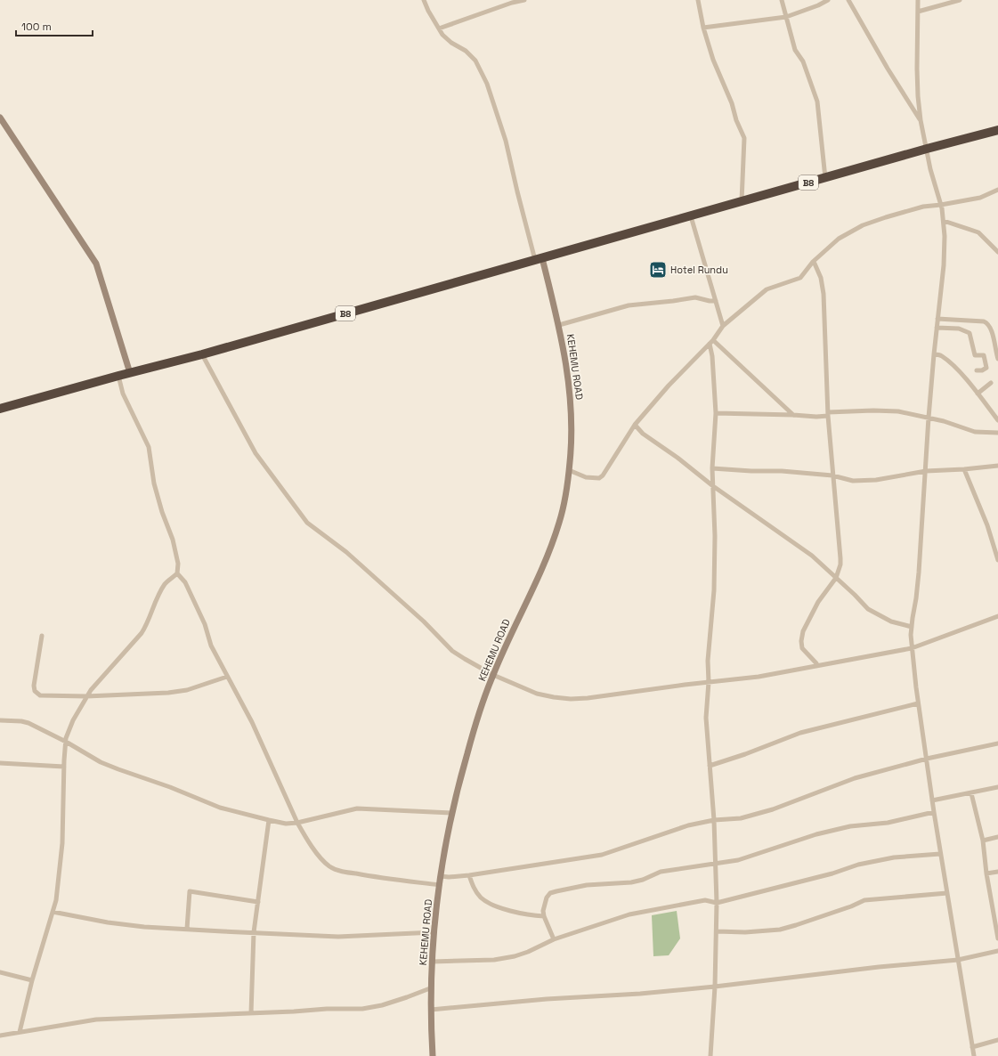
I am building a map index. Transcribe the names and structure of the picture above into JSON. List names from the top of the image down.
{
  "streets": {
    "highway": ["B8"],
    "street": ["KEHEMU ROAD"]
  },
  "crossings": [
    ["B8", "KEHEMU ROAD"]
  ],
  "places": {
    "hotel": ["Hotel Rundu"]
  },
  "scale_bar": "100 m"
}
